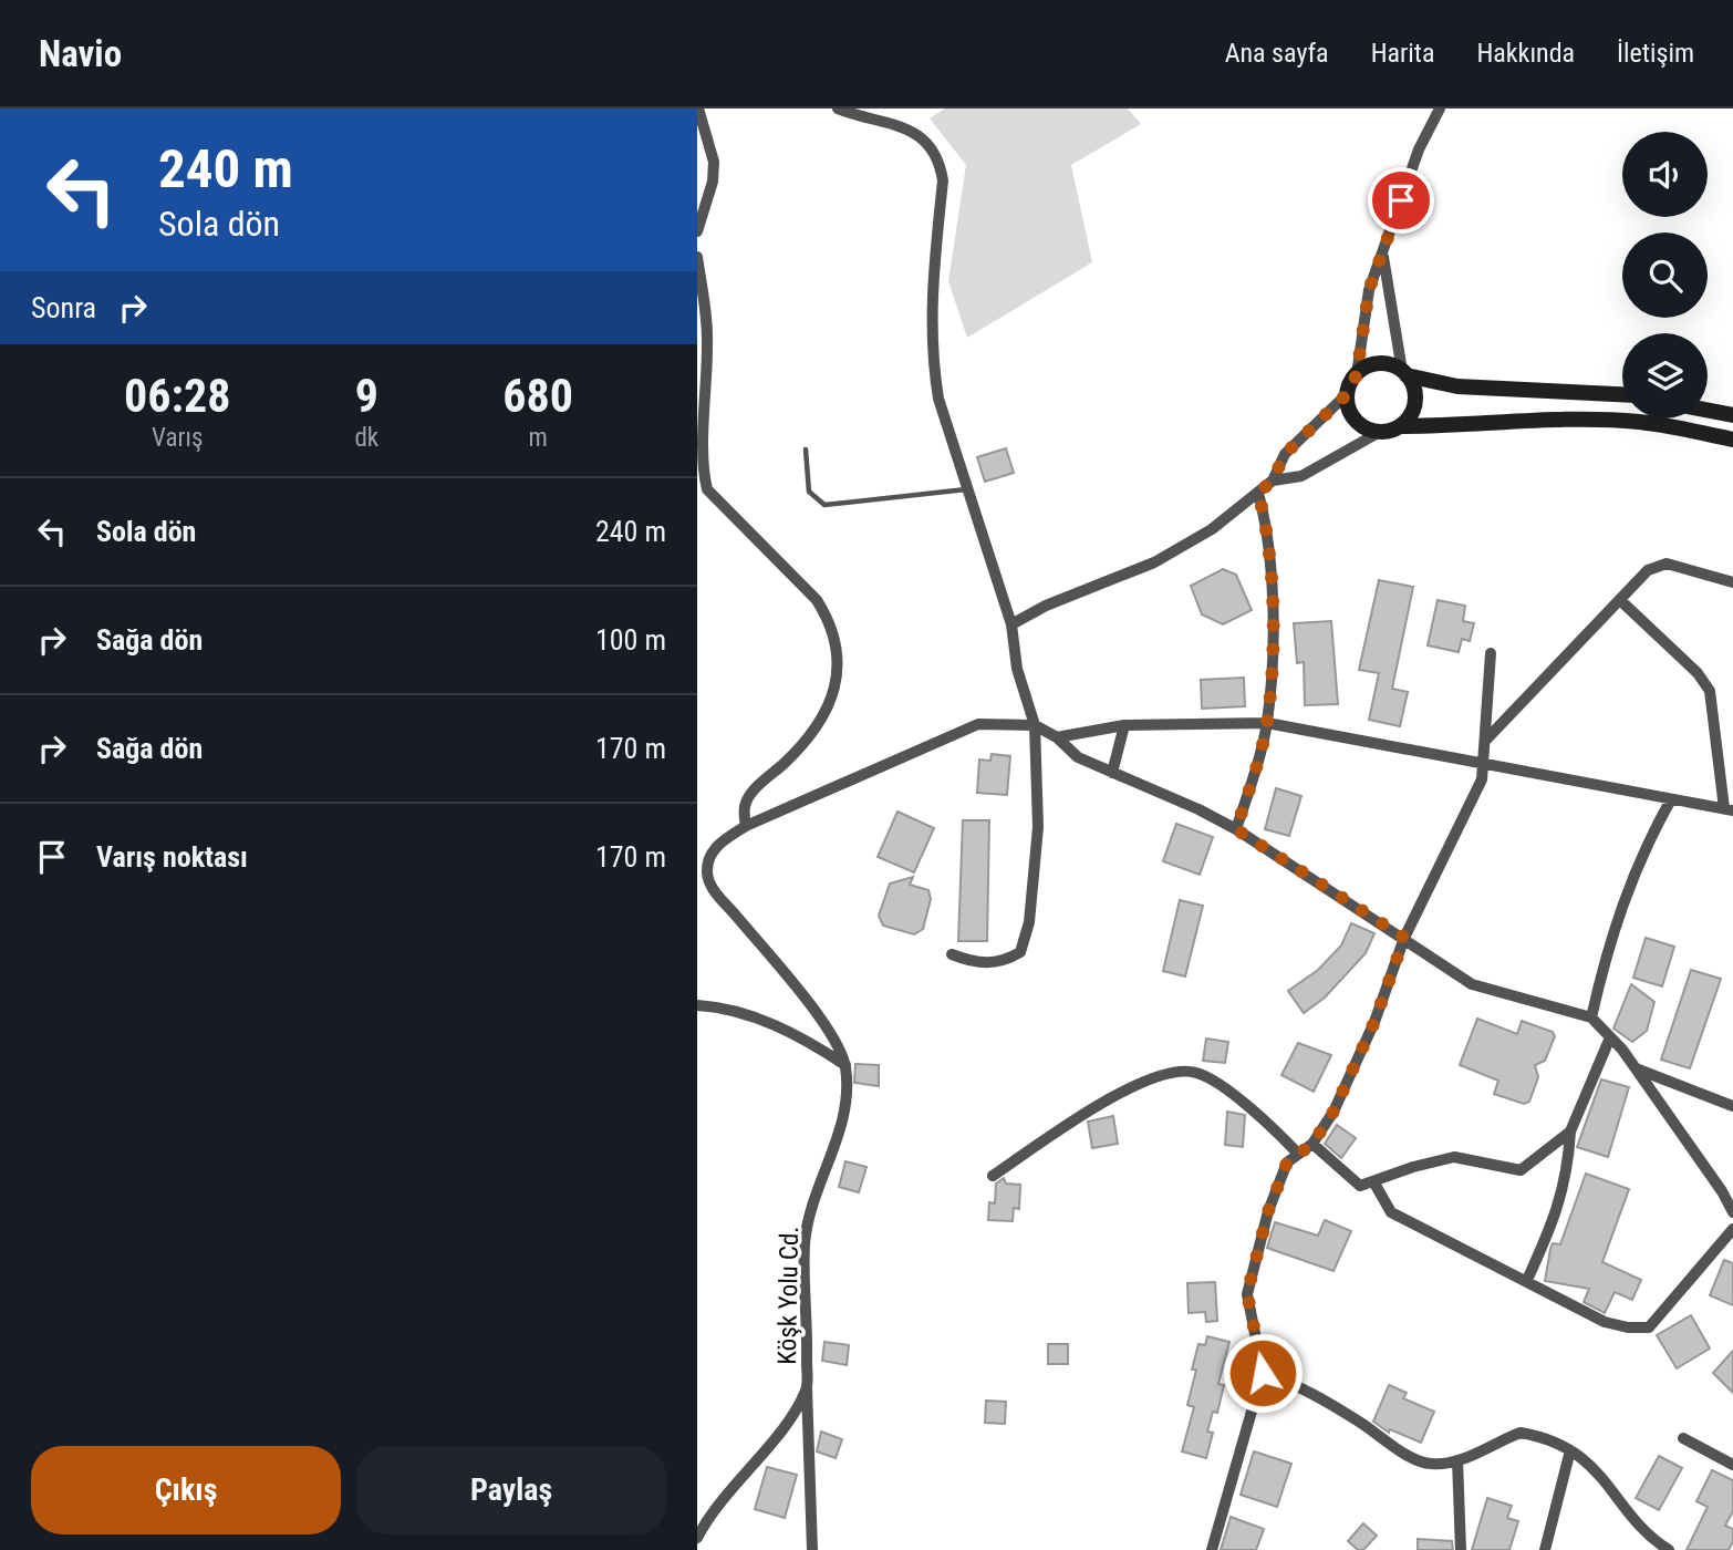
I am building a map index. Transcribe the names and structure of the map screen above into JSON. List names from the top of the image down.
{
  "streets": {
    "street": ["Köşk Yolu Cd."]
  },
  "page": {
    "header": "Navio",
    "nav": [
      "Ana sayfa",
      "Harita",
      "Hakkında",
      "İletişim"
    ],
    "turn": ["240 m", "Sola dön"],
    "then": "Sonra",
    "eta": [
      "06:28",
      "Varış",
      "9",
      "dk",
      "680",
      "m"
    ],
    "list": [
      {
        "name": "Sola dön",
        "value": "240 m"
      },
      {
        "name": "Sağa dön",
        "value": "100 m"
      },
      {
        "name": "Sağa dön",
        "value": "170 m"
      },
      {
        "name": "Varış noktası",
        "value": "170 m"
      }
    ],
    "buttons": ["Çıkış", "Paylaş"]
  }
}
